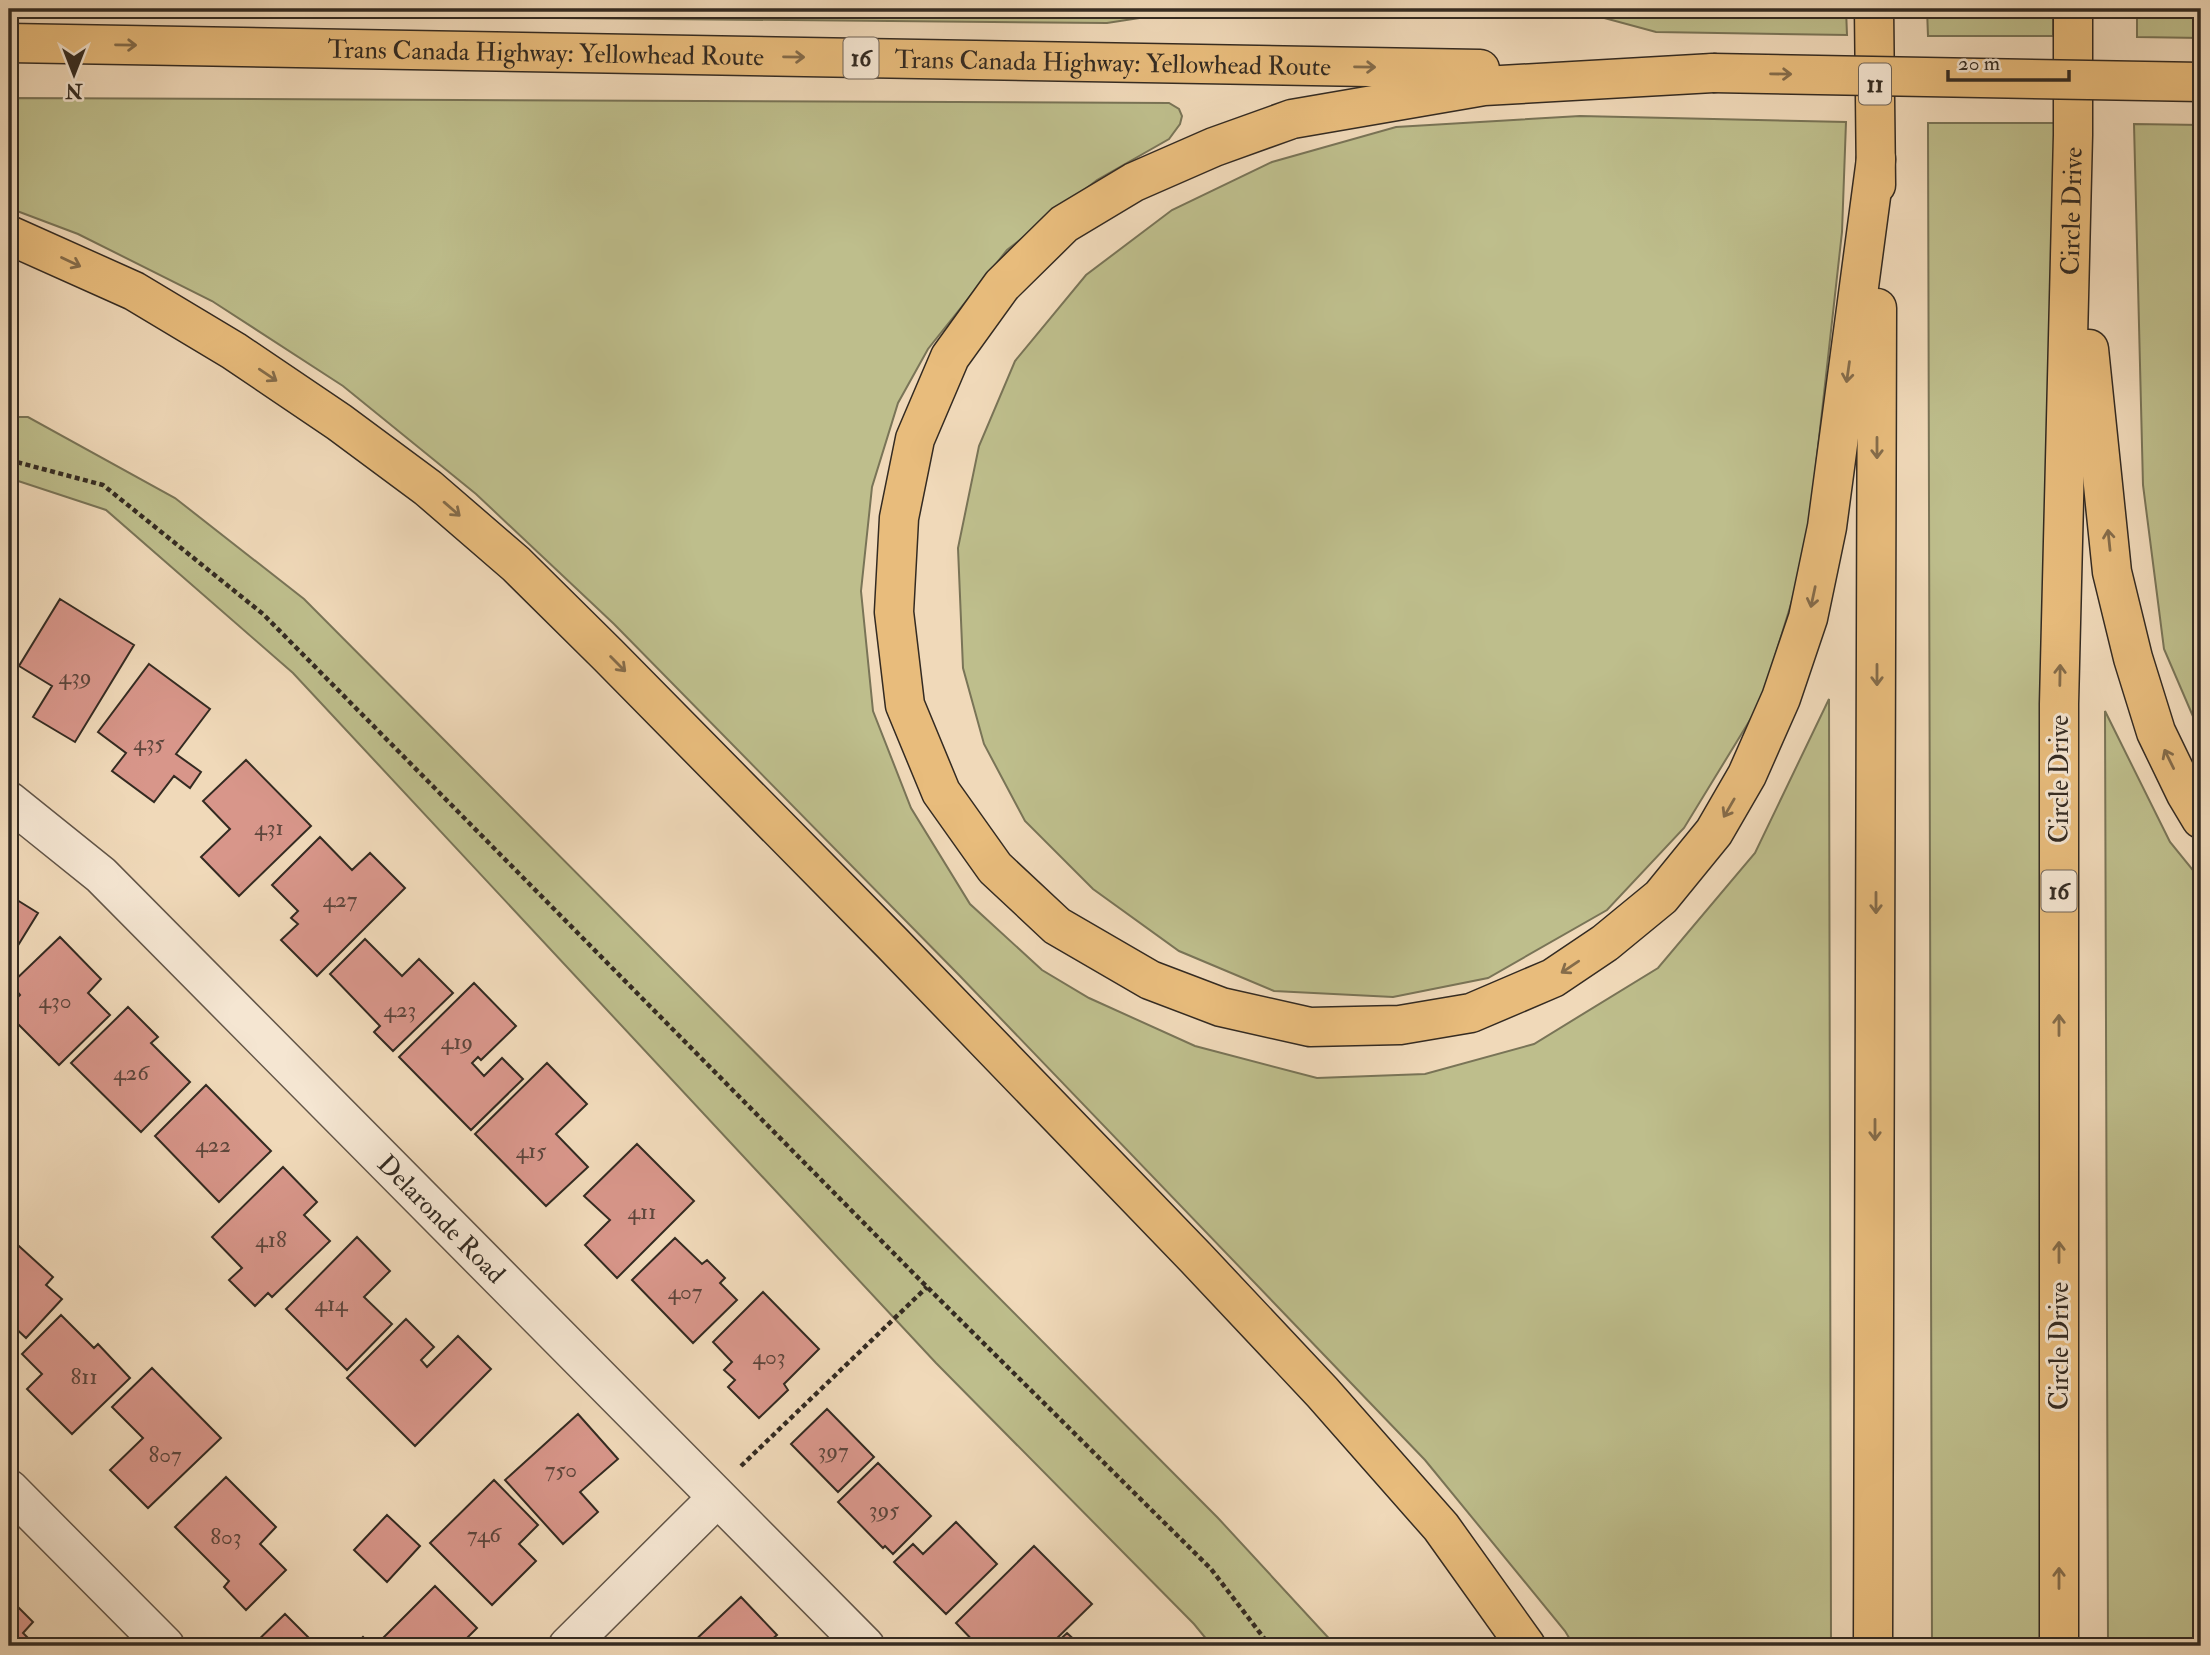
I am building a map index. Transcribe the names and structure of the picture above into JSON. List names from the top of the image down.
{
  "streets": {
    "highway": [
      "Trans Canada Highway: Yellowhead Route",
      "16",
      "11",
      "Circle Drive"
    ],
    "street": ["Delaronde Road"]
  },
  "crossings": [
    ["Trans Canada Highway: Yellowhead Route", "16"]
  ],
  "one_way": ["Trans Canada Highway: Yellowhead Route"],
  "house_numbers": [
    "439",
    "435",
    "431",
    "427",
    "430",
    "423",
    "419",
    "426",
    "422",
    "415",
    "411",
    "418",
    "407",
    "414",
    "403",
    "811",
    "397",
    "807",
    "750",
    "395",
    "746",
    "803"
  ],
  "scale_bar": "20 m",
  "north": "bottom"
}
